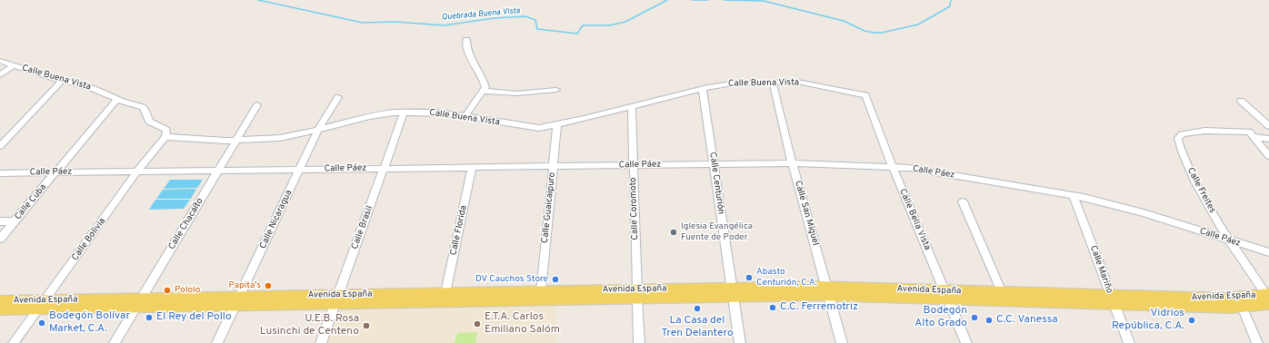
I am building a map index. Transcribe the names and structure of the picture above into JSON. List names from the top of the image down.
{
  "streets": {
    "main road": ["Avenida España"],
    "street": [
      "Calle Buena Vista",
      "Calle Páez",
      "Calle Centurión",
      "Calle Freites",
      "Calle Cuba",
      "Calle Guaicaipuro",
      "Calle Coromoto",
      "Calle San Miguel",
      "Calle Nicaragua",
      "Calle Bella Vista",
      "Calle Chacaíto",
      "Calle Brasil",
      "Calle Florida",
      "Calle Bolivia",
      "Calle Mariño"
    ]
  },
  "crossings": [
    ["Calle Buena Vista", "Calle Centurión"],
    ["Calle Buena Vista", "Calle Cuba"],
    ["Calle Buena Vista", "Calle Guaicaipuro"],
    ["Calle Buena Vista", "Calle Coromoto"],
    ["Calle Buena Vista", "Calle San Miguel"],
    ["Calle Buena Vista", "Calle Nicaragua"],
    ["Calle Buena Vista", "Calle Bella Vista"],
    ["Calle Buena Vista", "Calle Chacaíto"],
    ["Calle Buena Vista", "Calle Brasil"],
    ["Calle Buena Vista", "Calle Bolivia"],
    ["Calle Páez", "Calle Centurión"],
    ["Calle Páez", "Calle Freites"],
    ["Calle Páez", "Calle Cuba"],
    ["Calle Páez", "Calle Guaicaipuro"],
    ["Calle Páez", "Calle Coromoto"],
    ["Calle Páez", "Calle San Miguel"],
    ["Calle Páez", "Calle Nicaragua"],
    ["Calle Páez", "Calle Bella Vista"],
    ["Calle Páez", "Calle Chacaíto"],
    ["Calle Páez", "Calle Brasil"],
    ["Calle Páez", "Calle Florida"],
    ["Calle Páez", "Calle Bolivia"],
    ["Calle Páez", "Calle Mariño"],
    ["Calle Centurión", "Avenida España"],
    ["Calle Freites", "Avenida España"],
    ["Calle Guaicaipuro", "Avenida España"],
    ["Calle Coromoto", "Avenida España"],
    ["Calle San Miguel", "Avenida España"],
    ["Calle Nicaragua", "Avenida España"],
    ["Calle Bella Vista", "Avenida España"],
    ["Calle Chacaíto", "Avenida España"],
    ["Calle Brasil", "Avenida España"],
    ["Calle Florida", "Avenida España"],
    ["Calle Bolivia", "Avenida España"],
    ["Calle Mariño", "Avenida España"]
  ],
  "water": ["Quebrada Buena Vista"],
  "places": [
    "Iglesia Evangélica Fuente de Poder",
    "Abasto Centurión, C.A.",
    "DV Cauchos Store",
    "Papita's",
    "Pololo",
    "C.C. Ferremotriz",
    "La Casa del Tren Delantero",
    "El Rey del Pollo",
    "Bodegón Alto Grado",
    "C.C. Vanessa",
    "Vidrios República, C.A.",
    "Bodegón Bolívar Market, C.A.",
    "E.T.A. Carlos Emiliano Salóm",
    "U.E.B. Rosa Lusinchi de Centeno"
  ]
}
